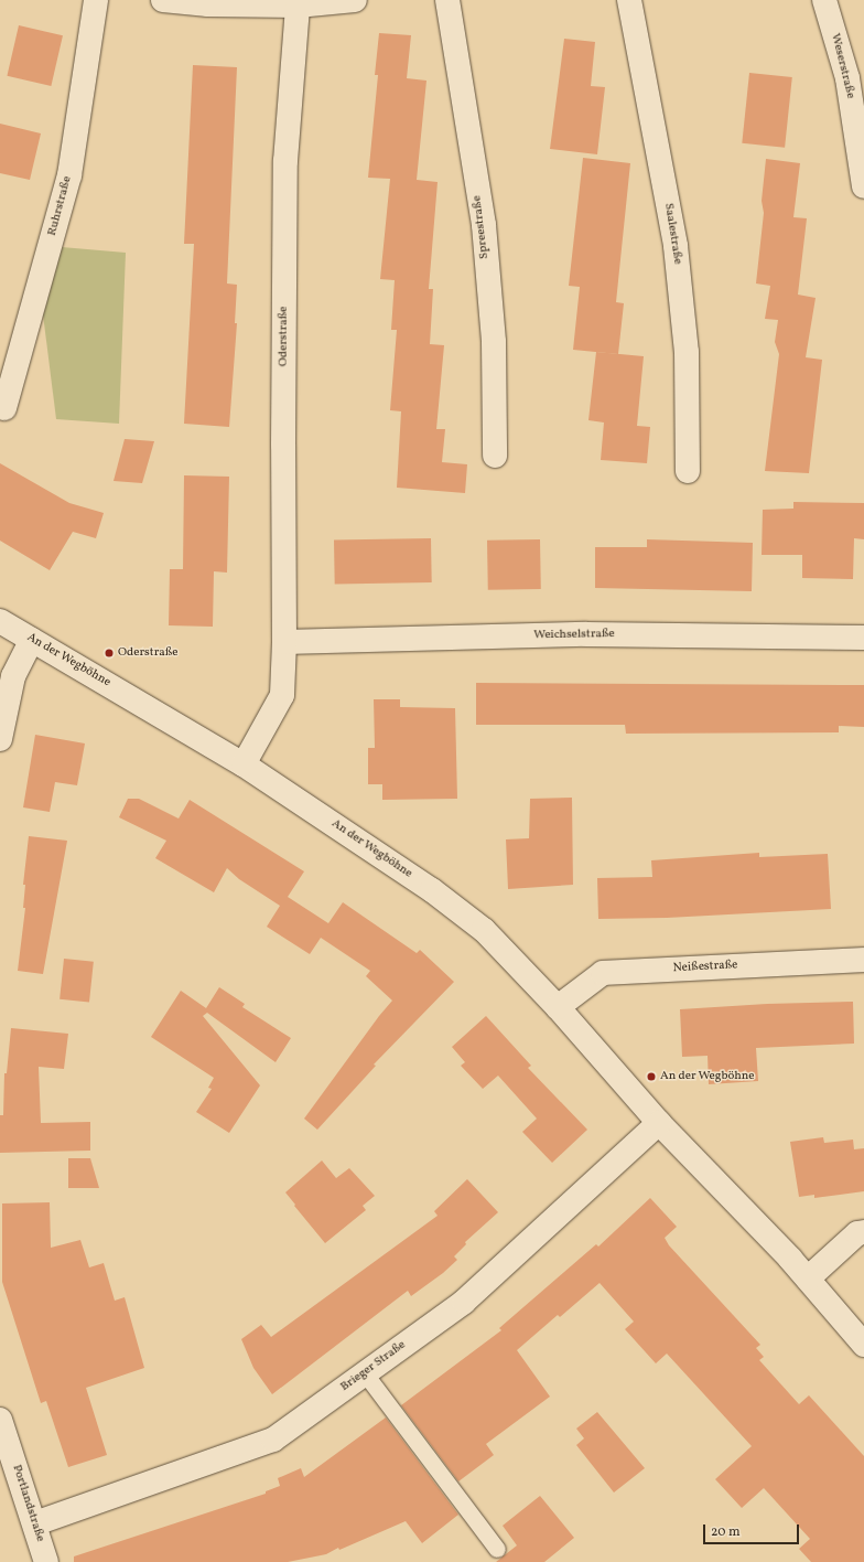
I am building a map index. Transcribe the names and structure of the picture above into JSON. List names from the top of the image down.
{
  "streets": {
    "street": [
      "Weserstraße",
      "Ruhrstraße",
      "Spreestraße",
      "Saalestraße",
      "Oderstraße",
      "Weichselstraße",
      "An der Wegböhne",
      "Neißestraße",
      "Brieger Straße",
      "Portlandstraße"
    ]
  },
  "crossings": [
    ["Oderstraße", "Weichselstraße"],
    ["Oderstraße", "An der Wegböhne"],
    ["An der Wegböhne", "Neißestraße"],
    ["An der Wegböhne", "Brieger Straße"],
    ["Brieger Straße", "Portlandstraße"]
  ],
  "places": ["Oderstraße", "An der Wegböhne"],
  "scale_bar": "20 m"
}
